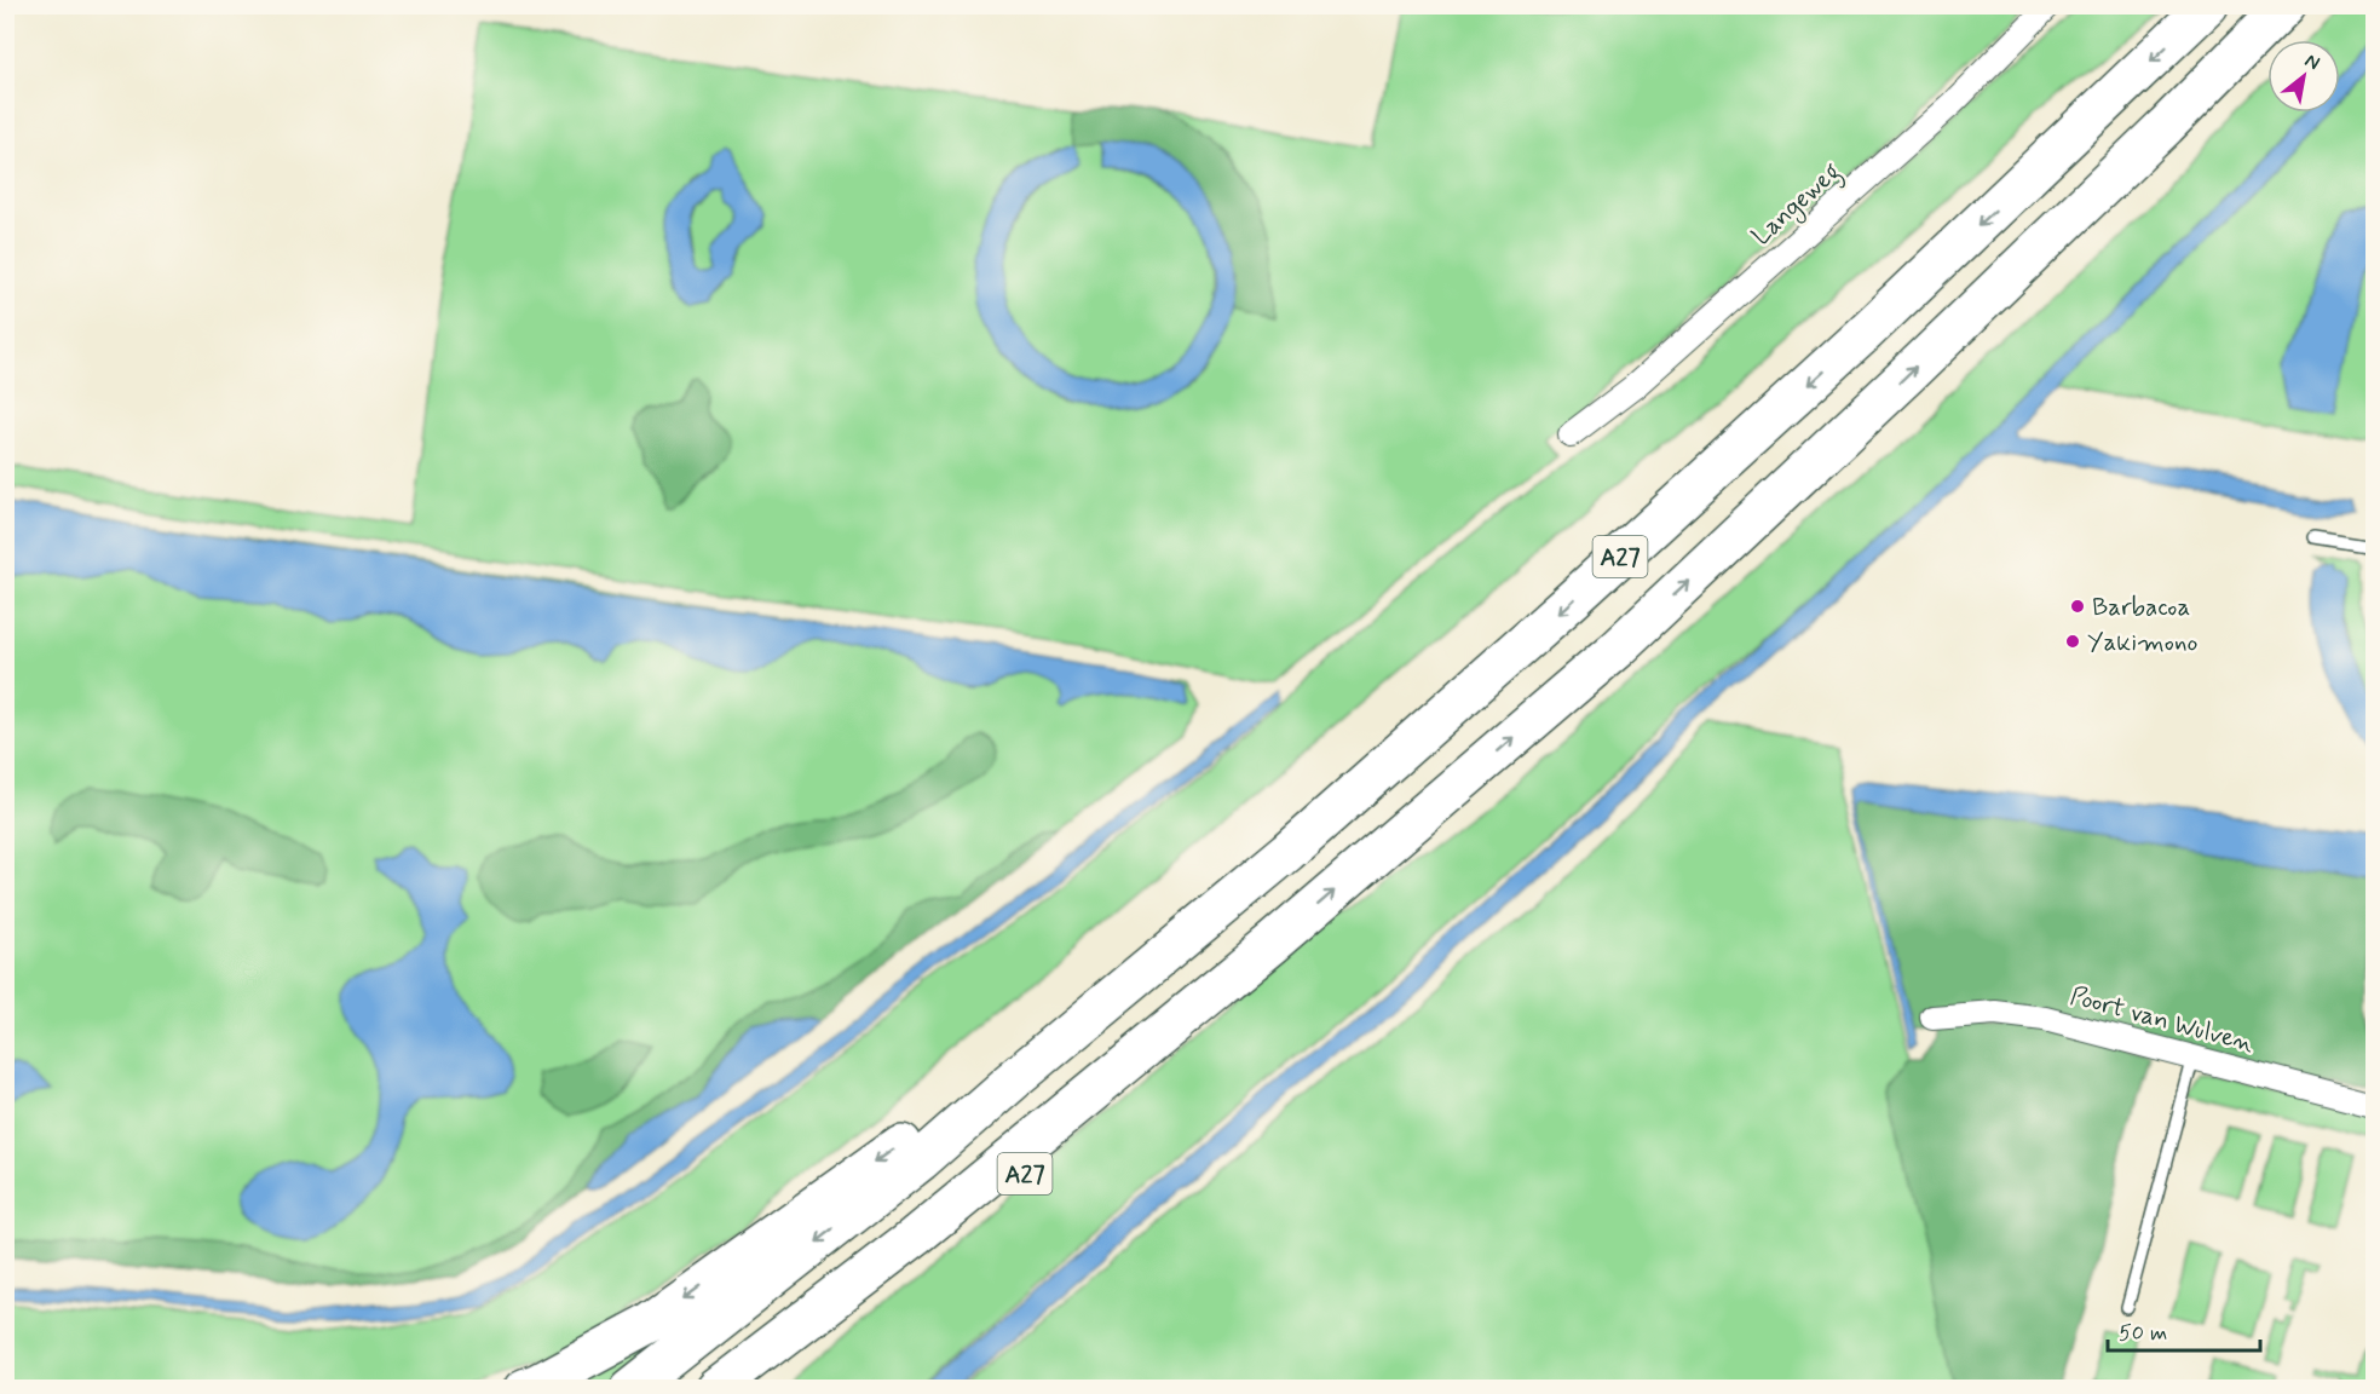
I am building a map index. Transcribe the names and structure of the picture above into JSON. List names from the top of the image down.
{
  "streets": {
    "highway": ["A27"],
    "street": ["Langeweg", "Poort van Wulven"]
  },
  "places": ["Barbacoa", "Yakimono"],
  "scale_bar": "50 m",
  "north": "top right"
}
